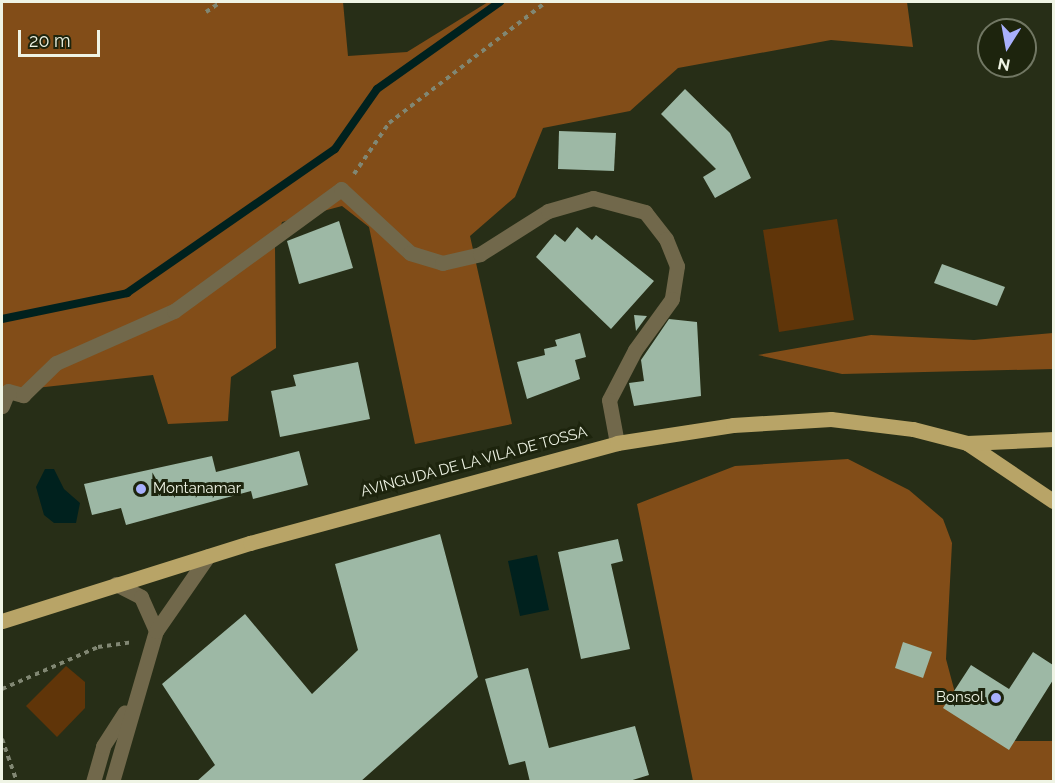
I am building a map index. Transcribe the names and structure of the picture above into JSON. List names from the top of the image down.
{
  "streets": {
    "main road": ["AVINGUDA DE LA VILA DE TOSSA"]
  },
  "places": ["Montanamar", "Bonsol"],
  "scale_bar": "20 m",
  "north": "bottom"
}
